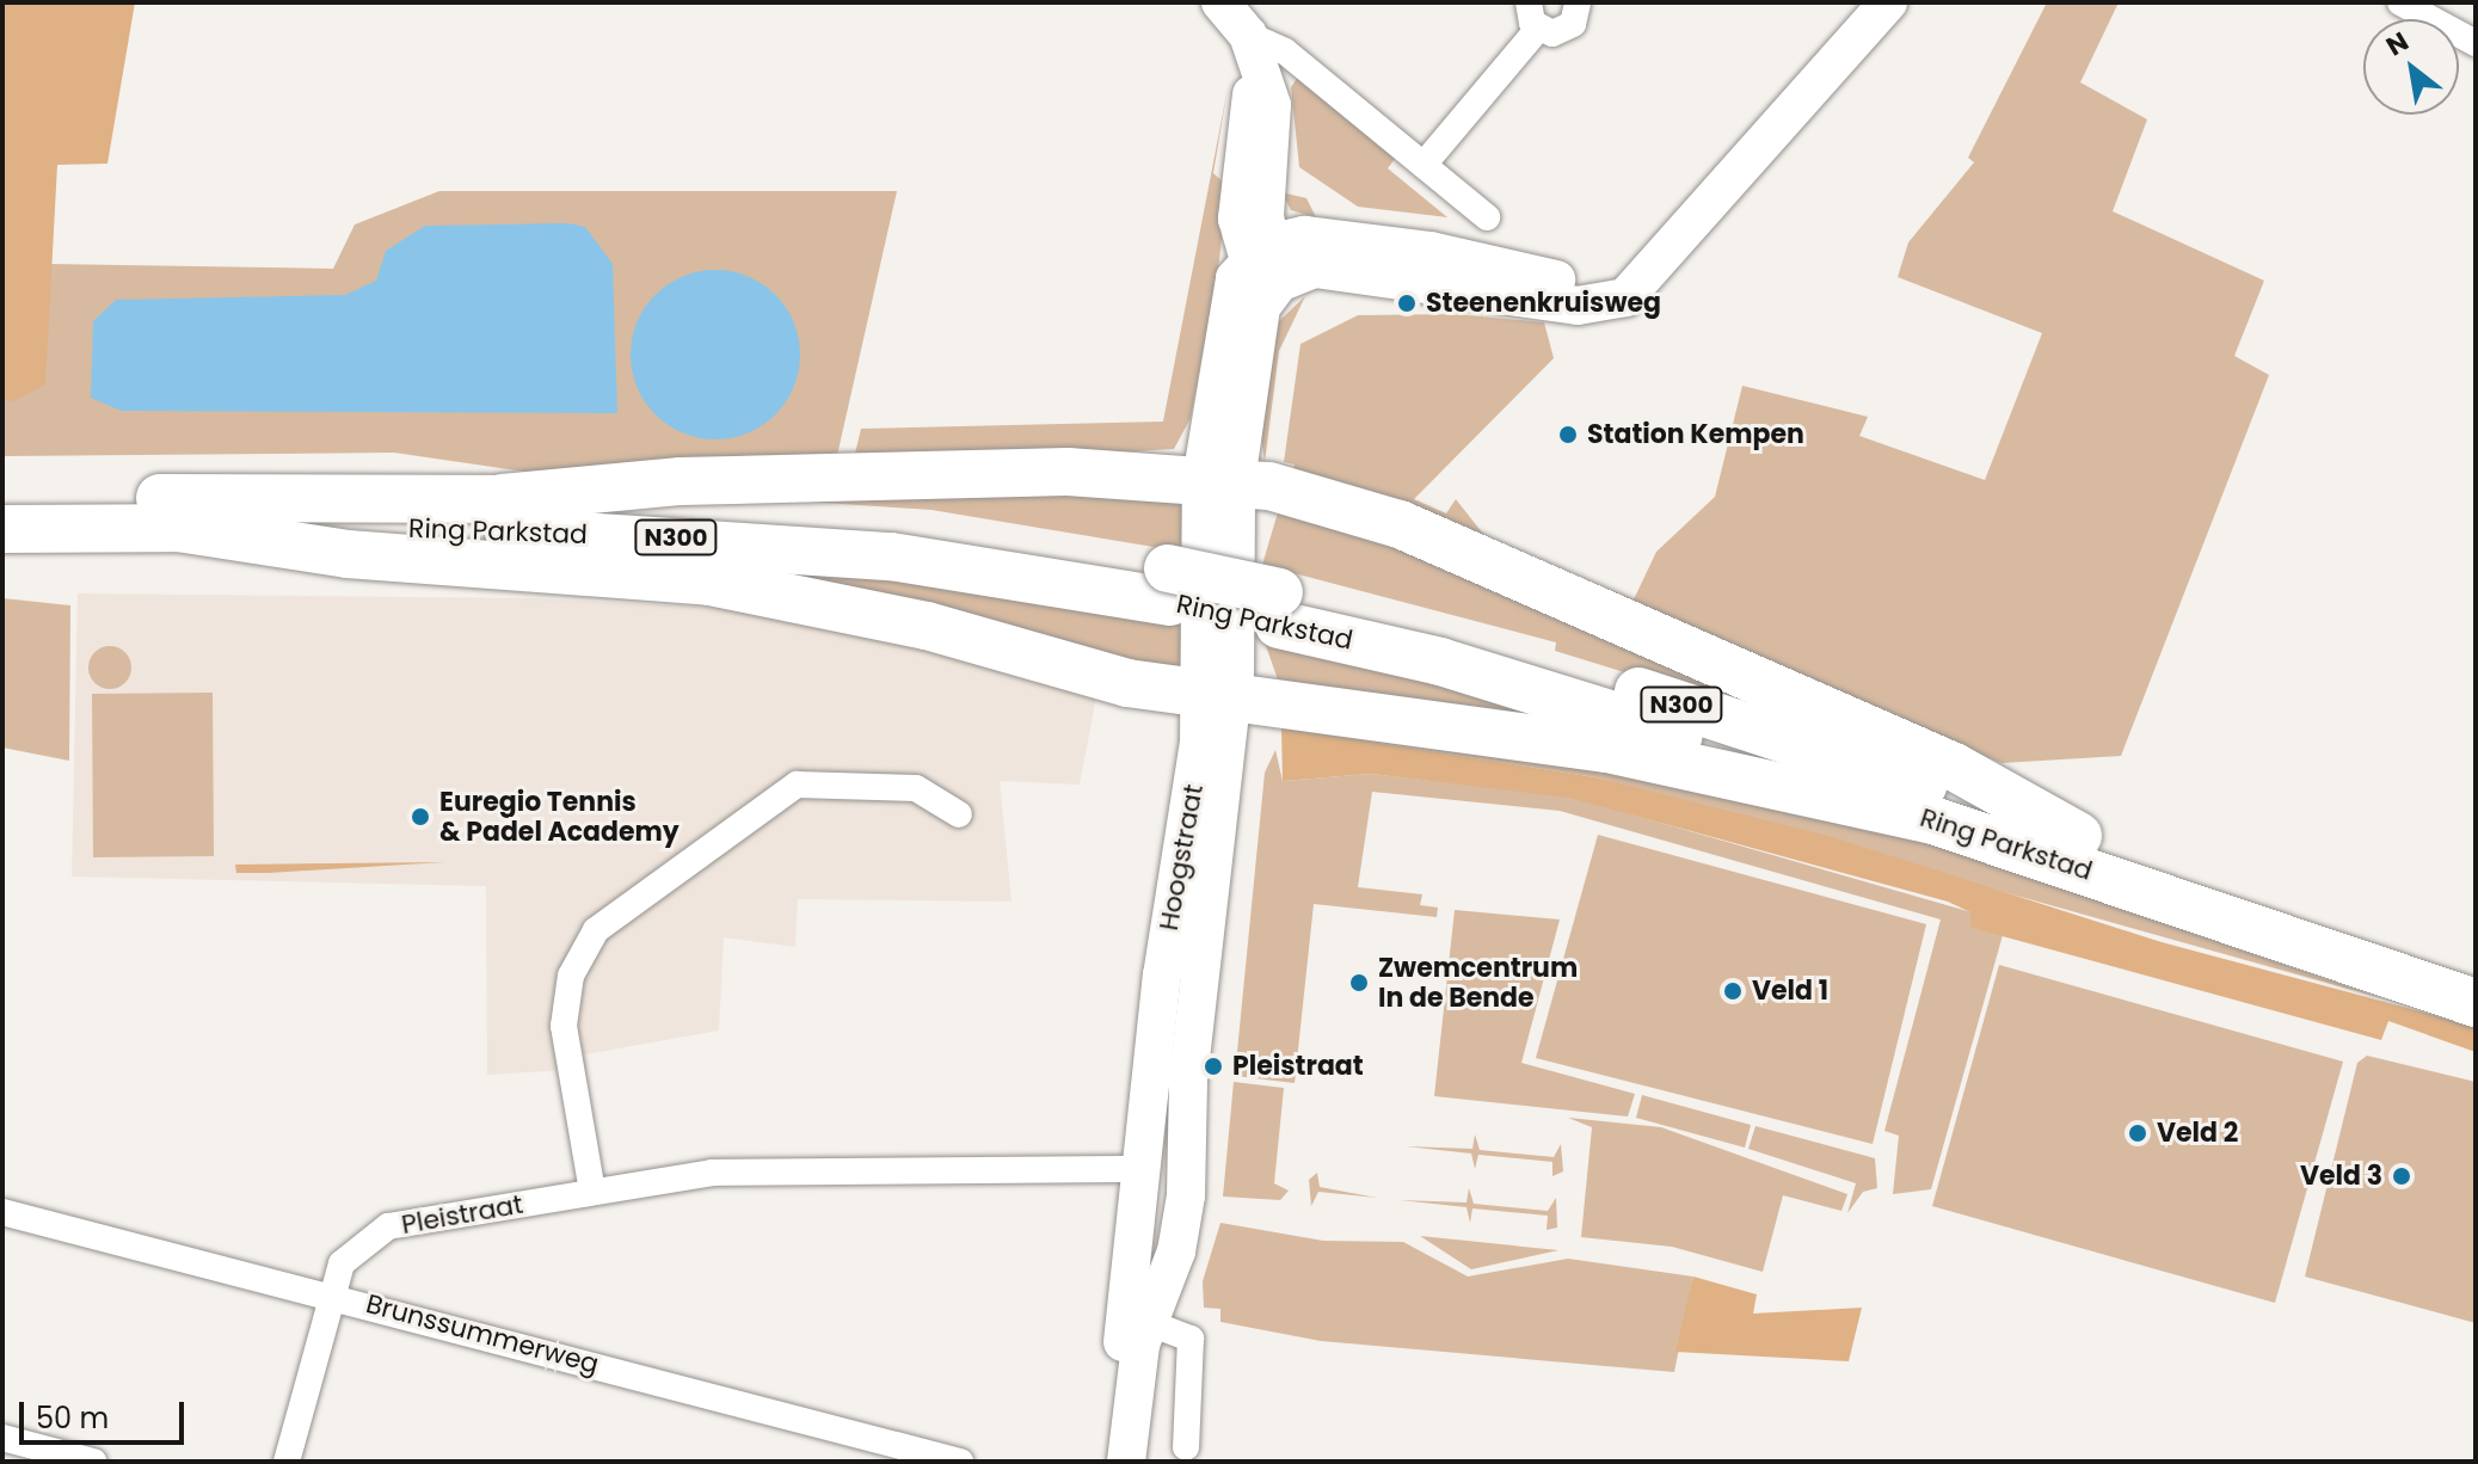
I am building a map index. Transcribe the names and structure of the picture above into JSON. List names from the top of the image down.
{
  "streets": {
    "highway": ["Ring Parkstad", "N300"],
    "main road": ["Hoogstraat"],
    "street": ["Pleistraat", "Brunssummerweg"]
  },
  "crossings": [
    ["Ring Parkstad", "N300"],
    ["N300", "Hoogstraat"],
    ["Hoogstraat", "Pleistraat"],
    ["Pleistraat", "Brunssummerweg"]
  ],
  "places": [
    "Steenenkruisweg",
    "Station Kempen",
    "Euregio Tennis & Padel Academy",
    "Zwemcentrum In de Bende",
    "Veld 1",
    "Pleistraat",
    "Veld 2",
    "Veld 3"
  ],
  "scale_bar": "50 m",
  "north": "top left"
}
